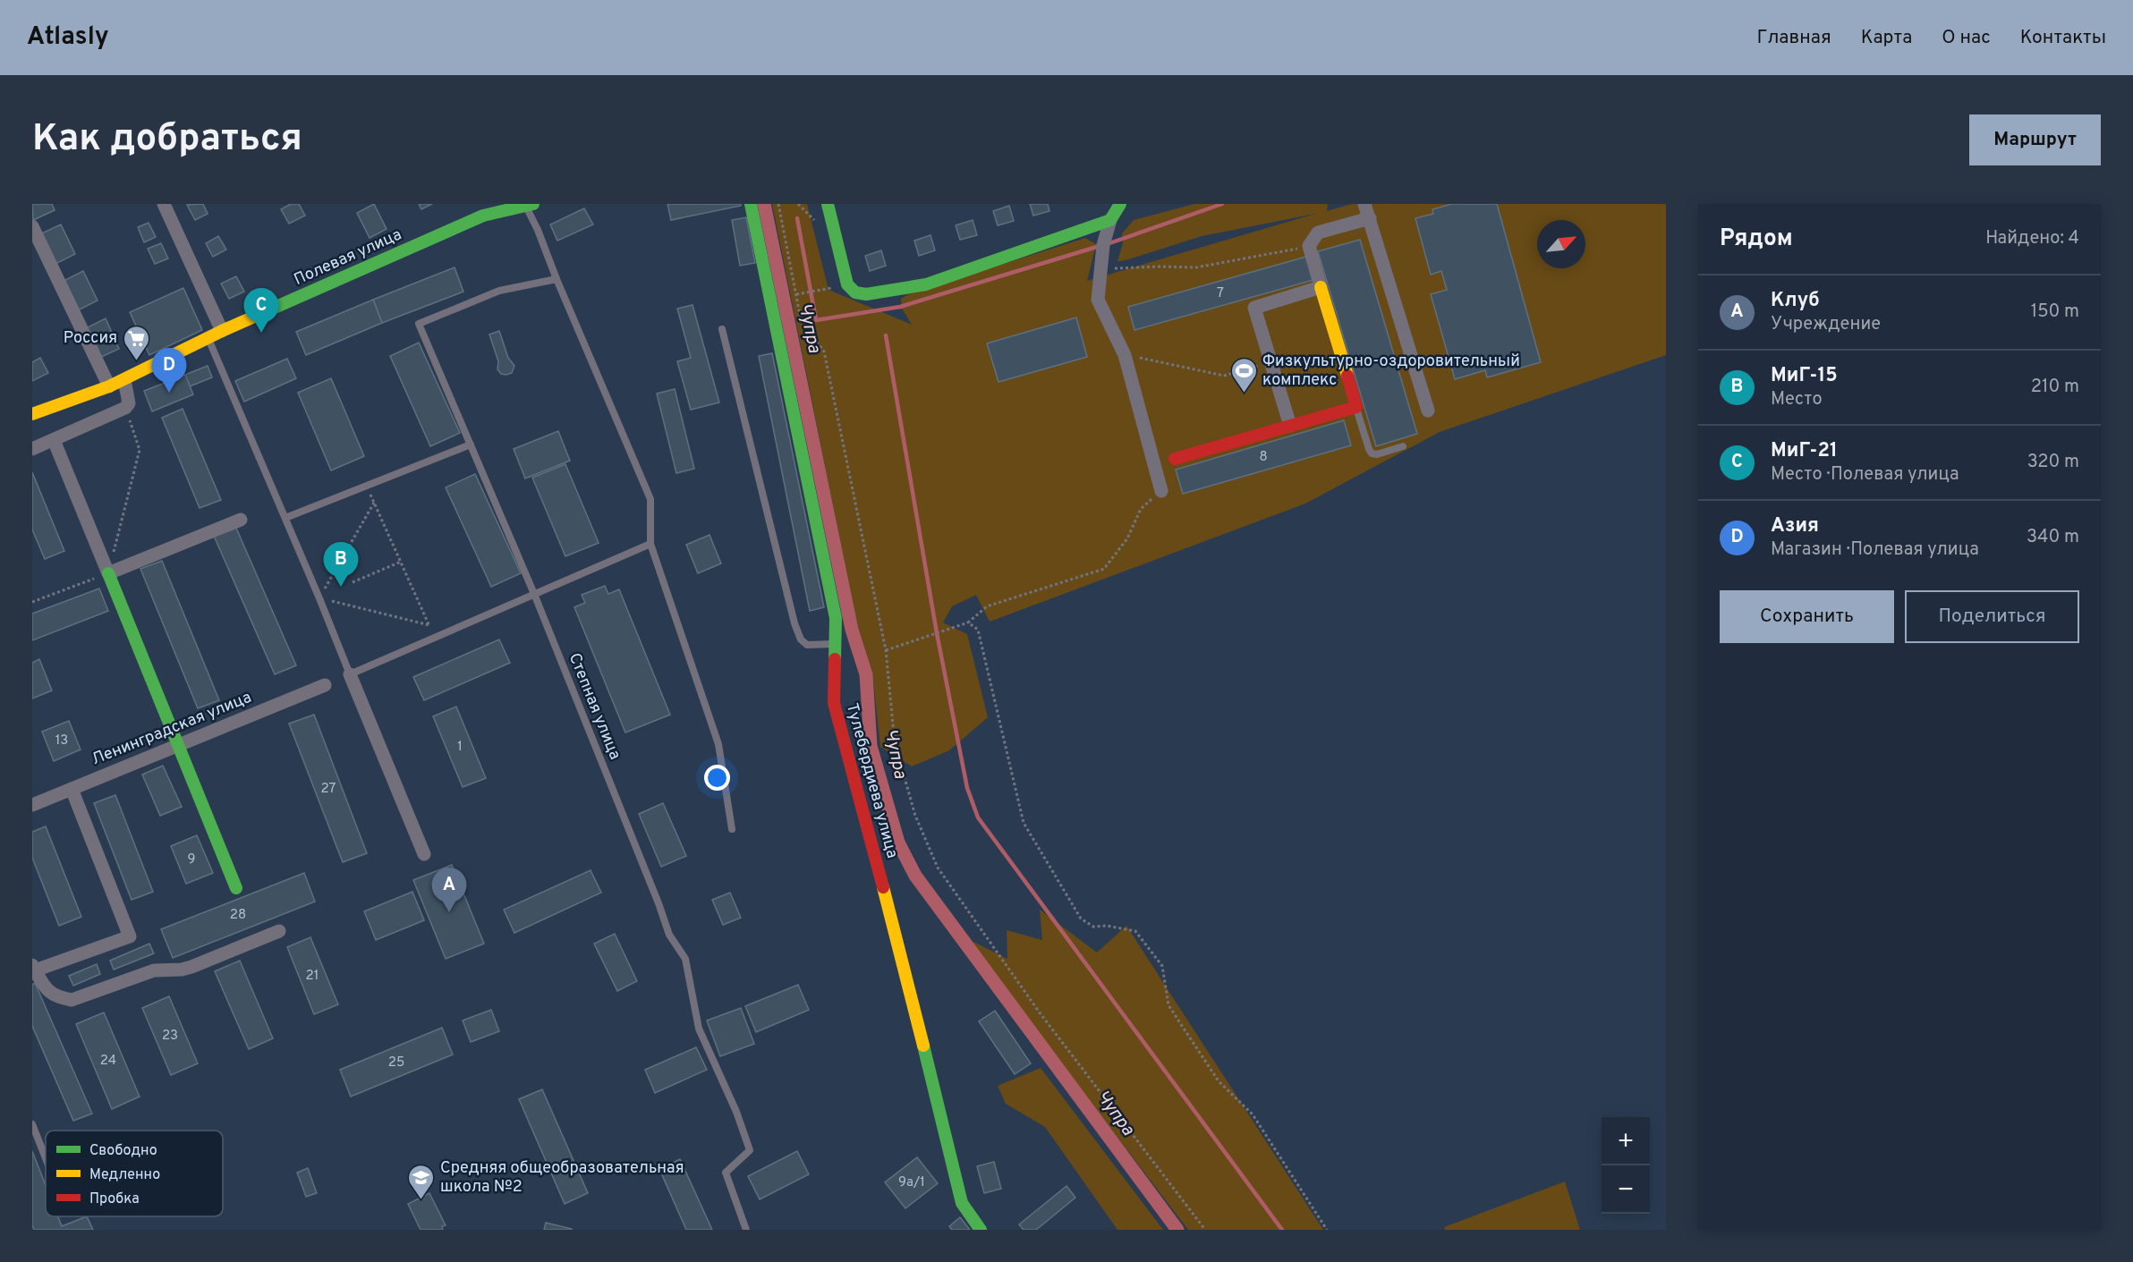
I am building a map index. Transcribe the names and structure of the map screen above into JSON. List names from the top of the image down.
{
  "streets": {
    "street": ["Полевая улица", "Ленинградская улица", "Тулебердиева улица"],
    "lane": ["Степная улица"]
  },
  "water": ["Чупра"],
  "places": {
    "supermarket": ["Россия"],
    "sports": ["Физкультурно-оздоровительный комплекс"],
    "school or university": ["Средняя общеобразовательная школа №2"]
  },
  "house_numbers": [
    "7",
    "8",
    "13",
    "1",
    "27",
    "9",
    "28",
    "21",
    "23",
    "24",
    "25",
    "9а/1"
  ],
  "legend": ["Свободно", "Медленно", "Пробка"],
  "north": "top right",
  "page": {
    "header": "Atlasly",
    "nav": [
      "Главная",
      "Карта",
      "О нас",
      "Контакты"
    ],
    "buttons": [
      "Маршрут",
      ["Сохранить", "Поделиться"]
    ],
    "title": "Как добраться",
    "heading": ["Рядом", "Найдено: 4"],
    "list": [
      {
        "mark": "A",
        "name": "Клуб",
        "note": "Учреждение",
        "value": "150 m"
      },
      {
        "mark": "B",
        "name": "МиГ-15",
        "note": "Место",
        "value": "210 m"
      },
      {
        "mark": "C",
        "name": "МиГ-21",
        "note": "Место · Полевая улица",
        "value": "320 m"
      },
      {
        "mark": "D",
        "name": "Азия",
        "note": "Магазин · Полевая улица",
        "value": "340 m"
      }
    ],
    "pins": [
      "C",
      "D",
      "B",
      "A"
    ],
    "map_buttons": ["+", "−"]
  }
}
